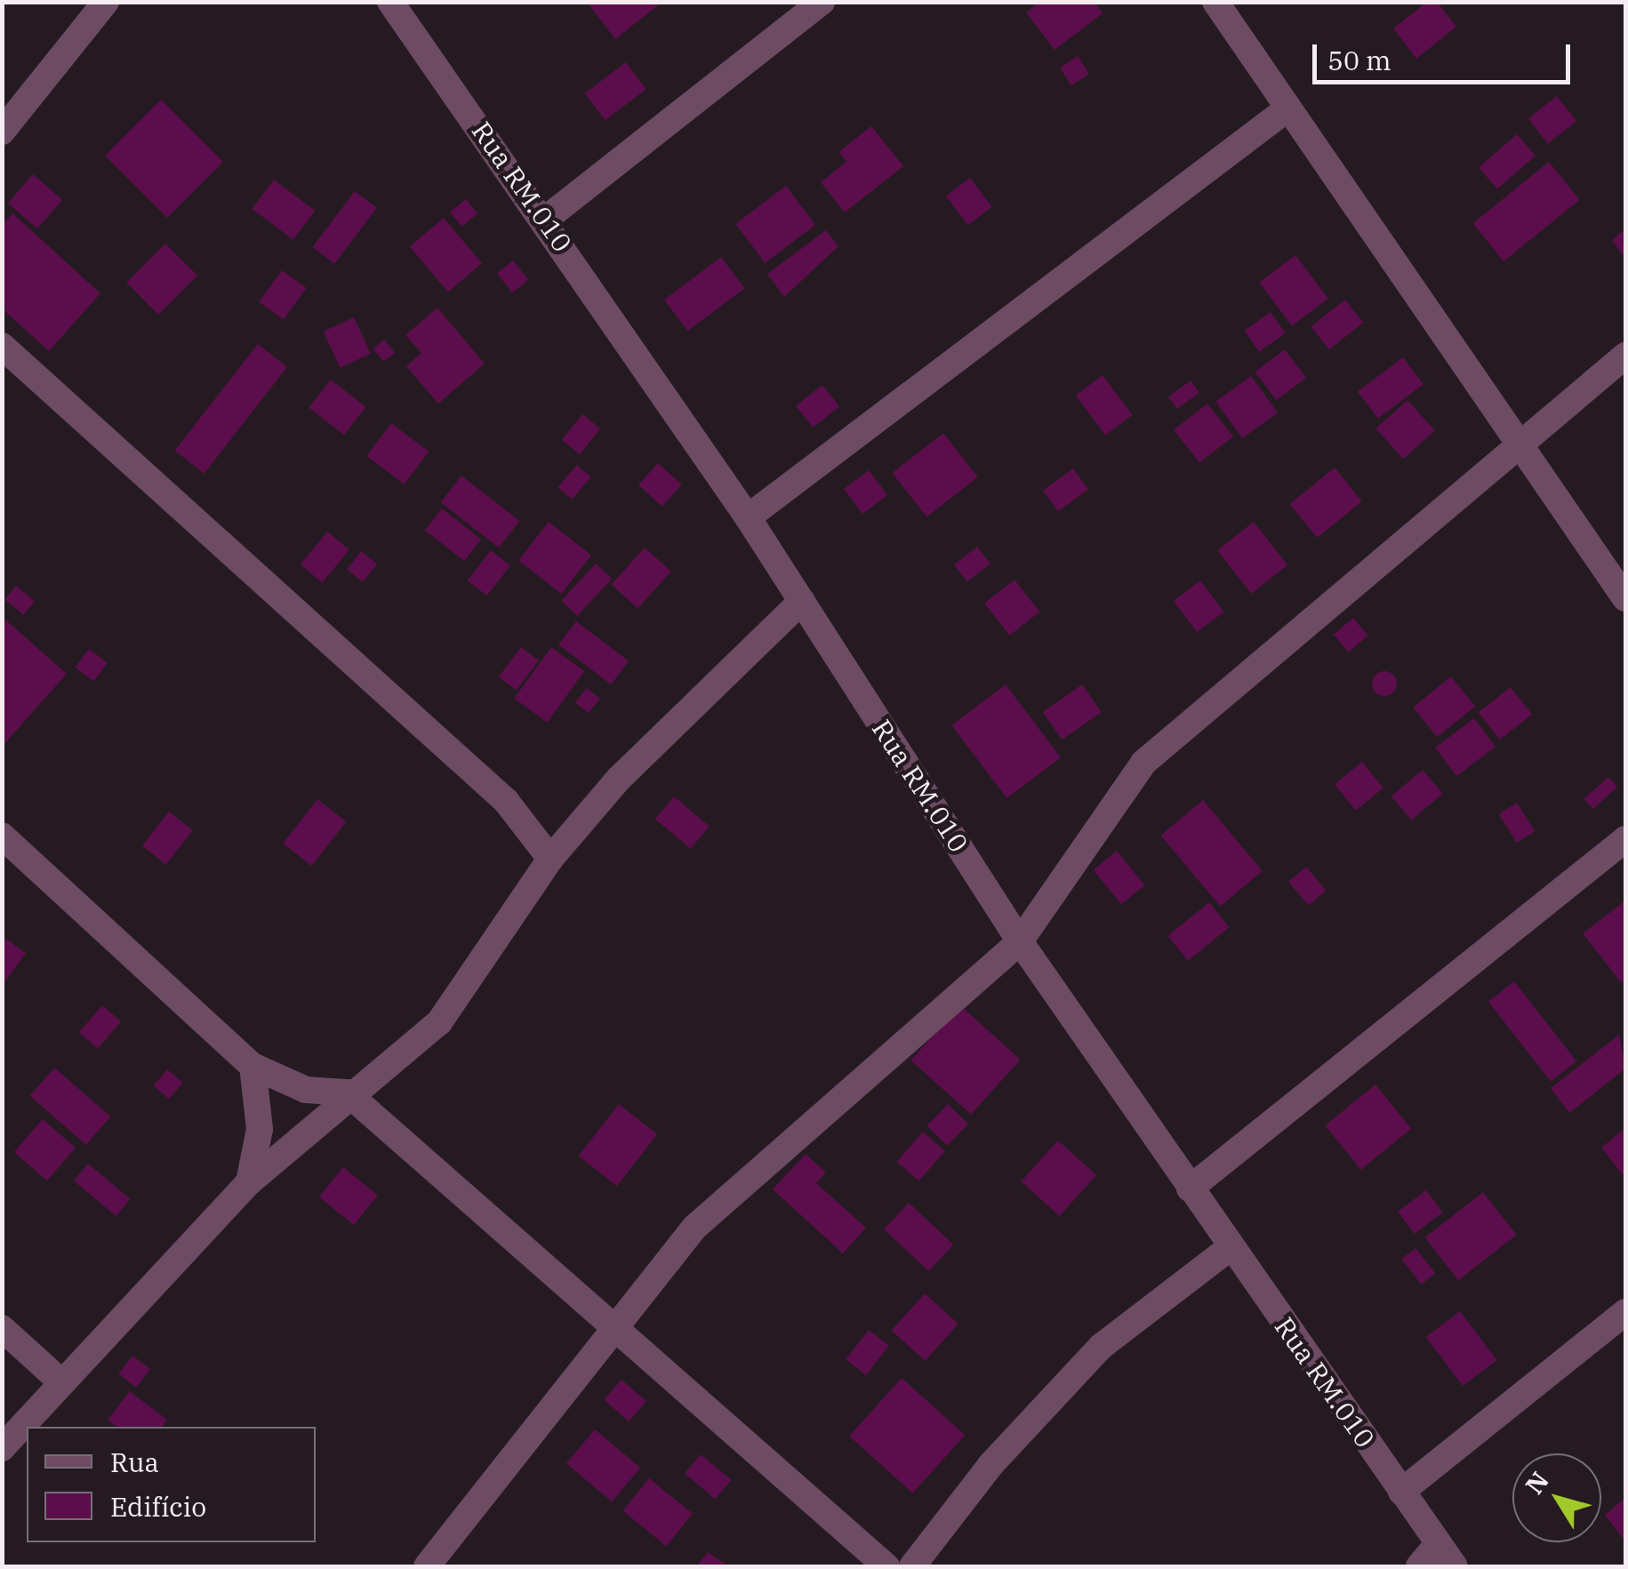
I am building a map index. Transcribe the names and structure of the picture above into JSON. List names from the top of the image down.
{
  "streets": {
    "street": ["Rua RM.010"]
  },
  "legend": ["Rua", "Edifício"],
  "scale_bar": "50 m",
  "north": "top left"
}
